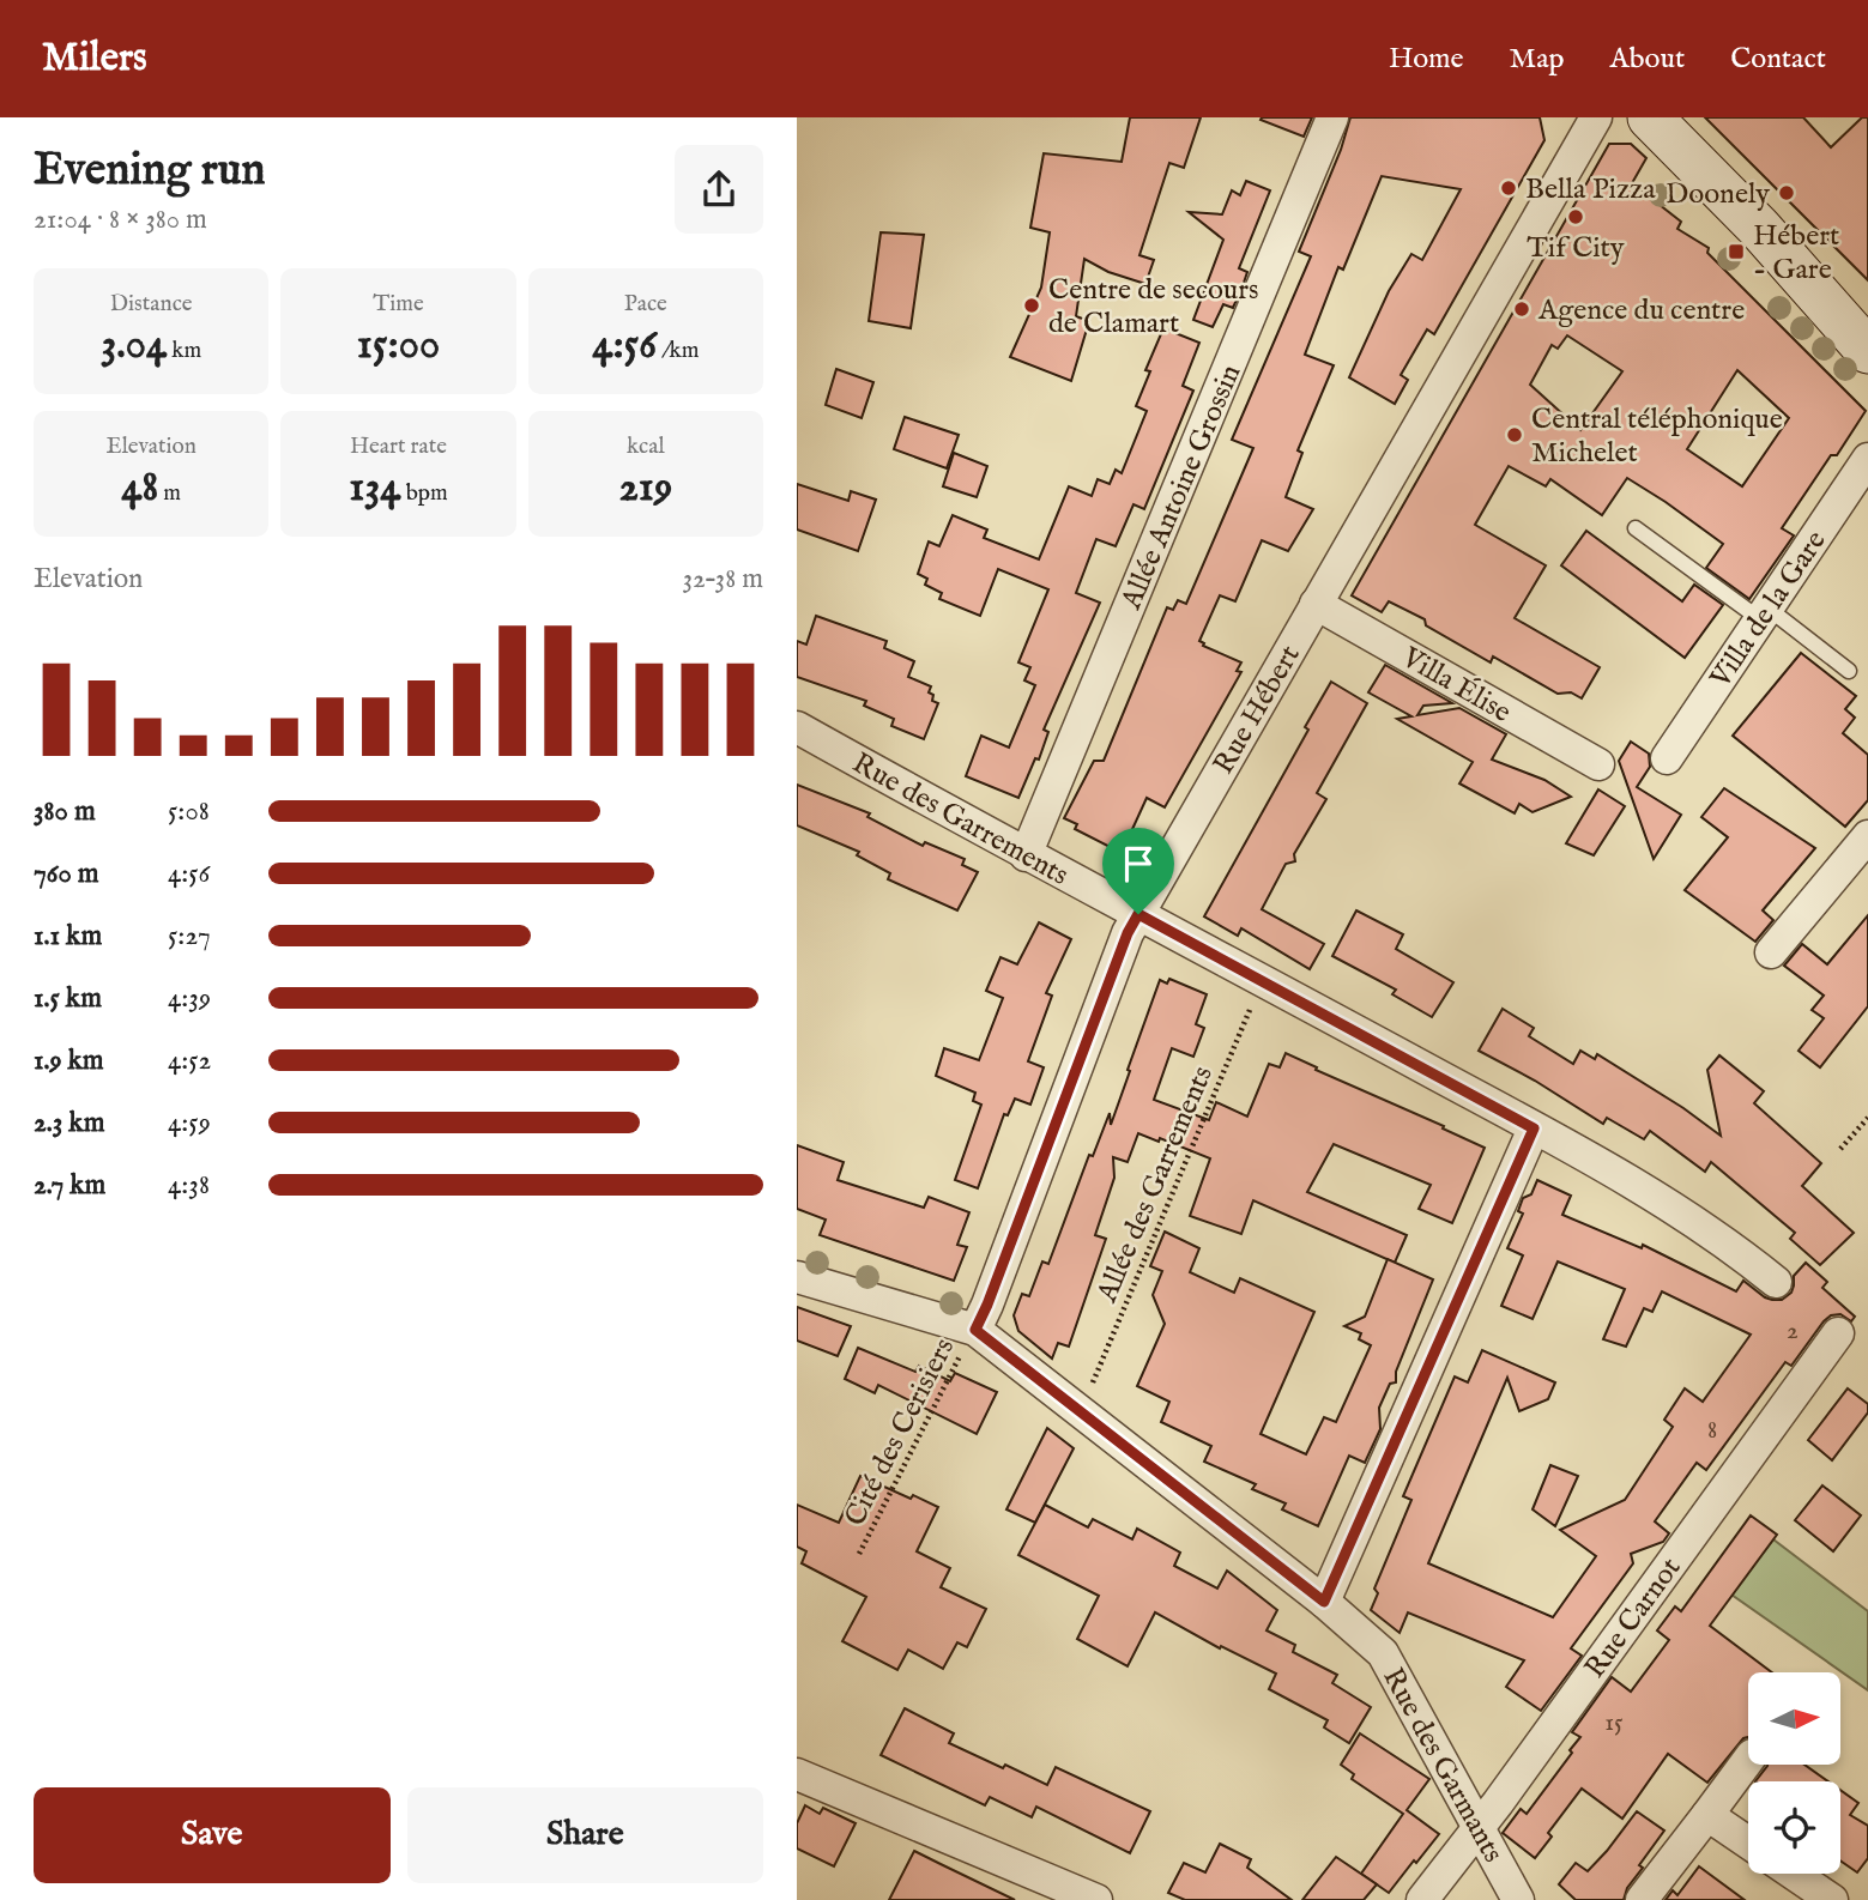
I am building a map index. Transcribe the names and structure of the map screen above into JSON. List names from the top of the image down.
{
  "streets": {
    "street": [
      "Allée Antoine Grossin",
      "Villa de la Gare",
      "Villa Élise",
      "Rue Hébert",
      "Rue des Garrements",
      "Rue Carnot",
      "Rue des Garmants"
    ],
    "path": ["Allée des Garrements", "Cité des Cerisiers"]
  },
  "crossings": [
    ["Allée Antoine Grossin", "Rue des Garrements"],
    ["Villa Élise", "Rue Hébert"],
    ["Rue Hébert", "Rue des Garrements"],
    ["Rue Hébert", "Cité des Cerisiers"],
    ["Rue Hébert", "Rue des Garmants"],
    ["Cité des Cerisiers", "Rue des Garmants"],
    ["Rue Carnot", "Rue des Garmants"]
  ],
  "places": {
    "other": [
      "Bella Pizza",
      "Doonely",
      "Tif City",
      "Centre de secours de Clamart",
      "Agence du centre",
      "Central téléphonique Michelet"
    ],
    "transit": ["Hébert - Gare"]
  },
  "house_numbers": ["2", "8", "15"],
  "north": "right",
  "page": {
    "header": "Milers",
    "nav": [
      "Home",
      "Map",
      "About",
      "Contact"
    ],
    "heading": ["Evening run", "21:04 · 8 × 380 m"],
    "stats": [
      ["Distance", "3.04 km"],
      ["Time", "15:00"],
      ["Pace", "4:56 /km"],
      ["Elevation", "48 m"],
      ["Heart rate", "134 bpm"],
      ["kcal", "219"]
    ],
    "chart": ["Elevation", "32–38 m"],
    "list": [
      {
        "name": "380 m",
        "note": "5:08"
      },
      {
        "name": "760 m",
        "note": "4:56"
      },
      {
        "name": "1.1 km",
        "note": "5:27"
      },
      {
        "name": "1.5 km",
        "note": "4:39"
      },
      {
        "name": "1.9 km",
        "note": "4:52"
      },
      {
        "name": "2.3 km",
        "note": "4:59"
      },
      {
        "name": "2.7 km",
        "note": "4:38"
      }
    ],
    "buttons": ["Save", "Share"]
  }
}
